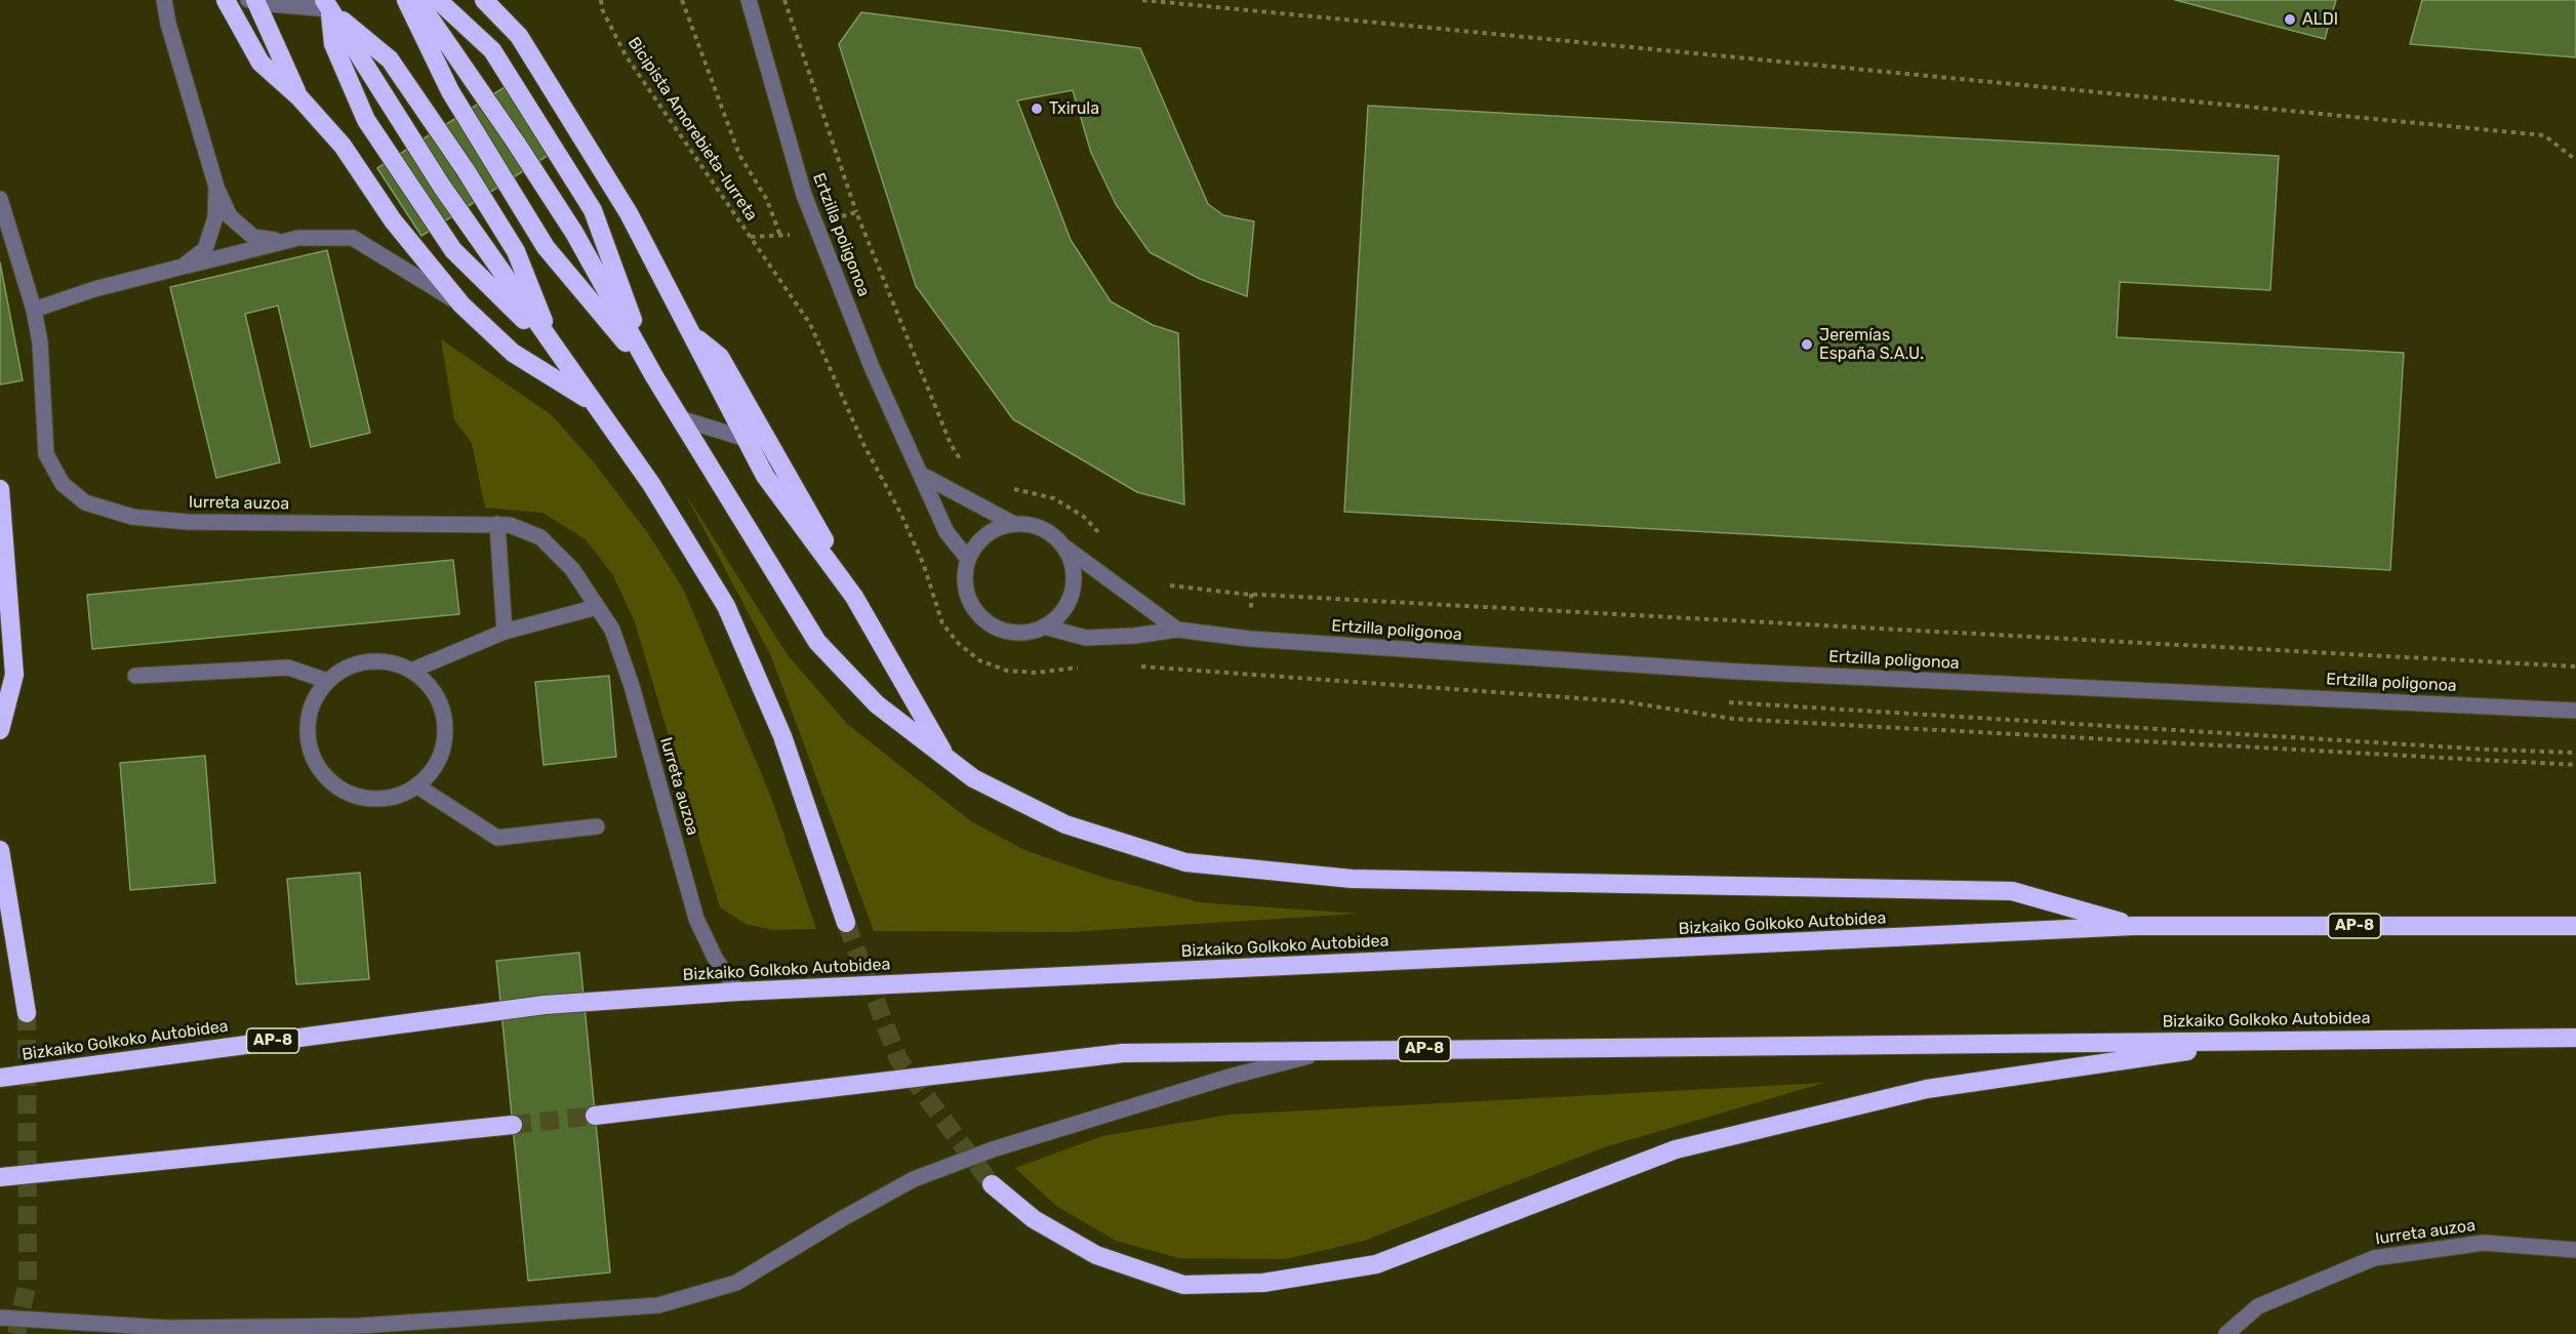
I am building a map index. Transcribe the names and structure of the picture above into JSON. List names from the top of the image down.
{
  "streets": {
    "highway": ["Bizkaiko Golkoko Autobidea", "AP-8"],
    "street": ["Ertzilla poligonoa", "Iurreta auzoa"],
    "path": ["Bicipista Amorebieta-Iurreta"]
  },
  "crossings": [
    ["Iurreta auzoa", "Bizkaiko Golkoko Autobidea"]
  ],
  "places": ["ALDI", "Txirula", "Jeremías España S.A.U."]
}
